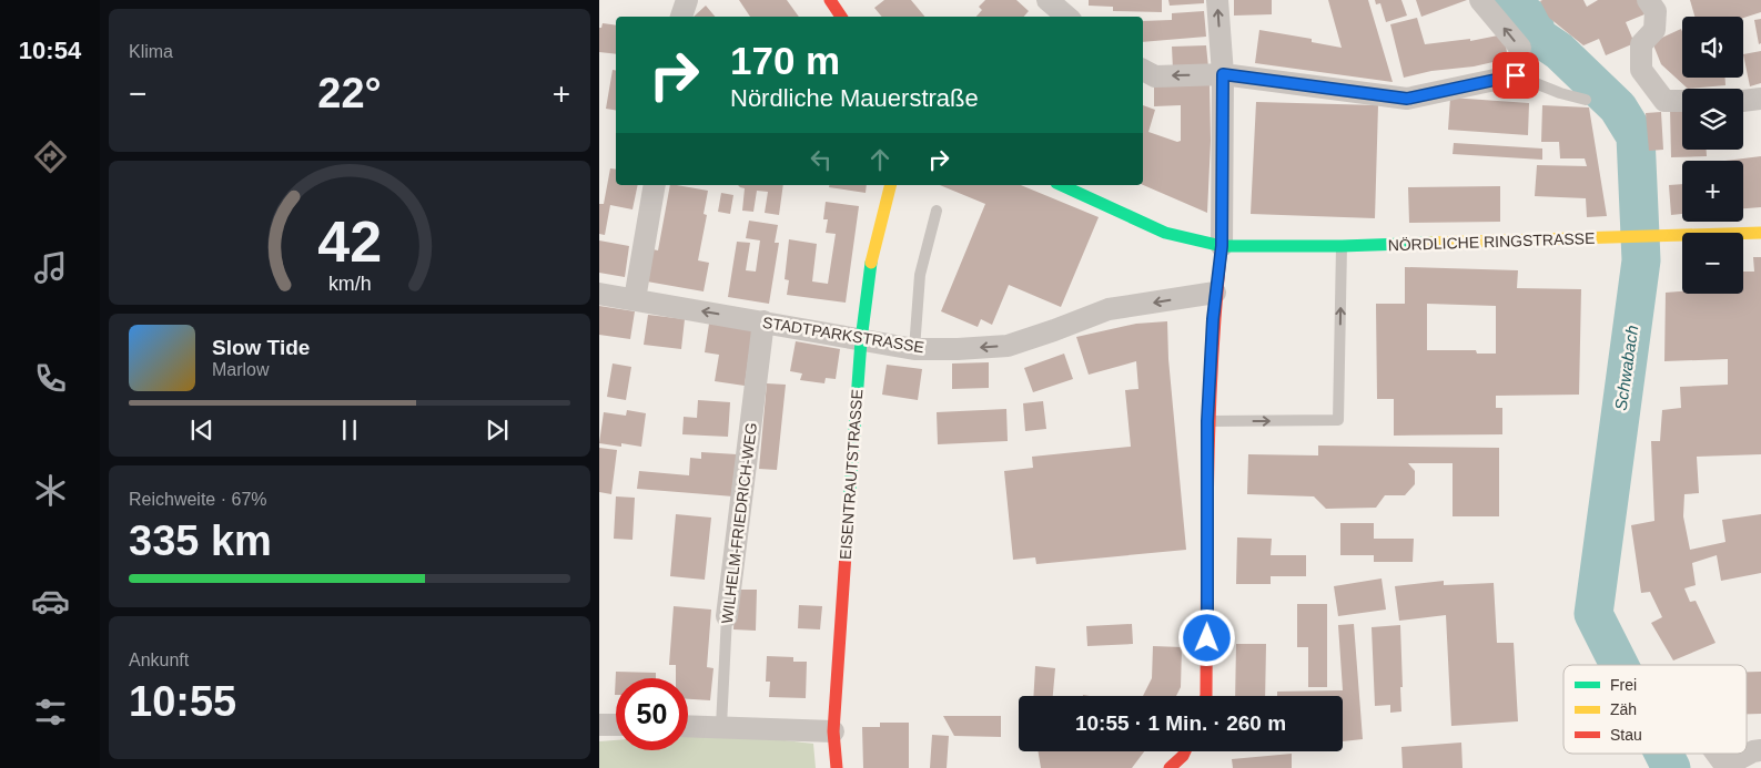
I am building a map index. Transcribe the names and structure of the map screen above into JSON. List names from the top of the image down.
{
  "streets": {
    "main road": ["NÖRDLICHE RINGSTRASSE", "EISENTRAUTSTRASSE"],
    "street": ["STADTPARKSTRASSE", "WILHELM-FRIEDRICH-WEG"]
  },
  "crossings": [
    ["STADTPARKSTRASSE", "EISENTRAUTSTRASSE"],
    ["STADTPARKSTRASSE", "WILHELM-FRIEDRICH-WEG"]
  ],
  "one_way": ["STADTPARKSTRASSE"],
  "water": ["Schwabach"],
  "legend": ["Frei", "Zäh", "Stau"],
  "page": {
    "tabs": "10:54",
    "tile": [
      "Klima",
      ["Reichweite · 67%", "335 km"],
      ["Ankunft", "10:55"]
    ],
    "map_buttons": ["+", "−"],
    "turn": ["170 m", "Nördliche Mauerstraße"],
    "heat": ["−", "22°", "+"],
    "song": ["Slow Tide", "Marlow"],
    "limit": "50",
    "trip": "10:55 · 1 Min. · 260 m",
    "gauge": ["42", "km/h"]
  }
}
